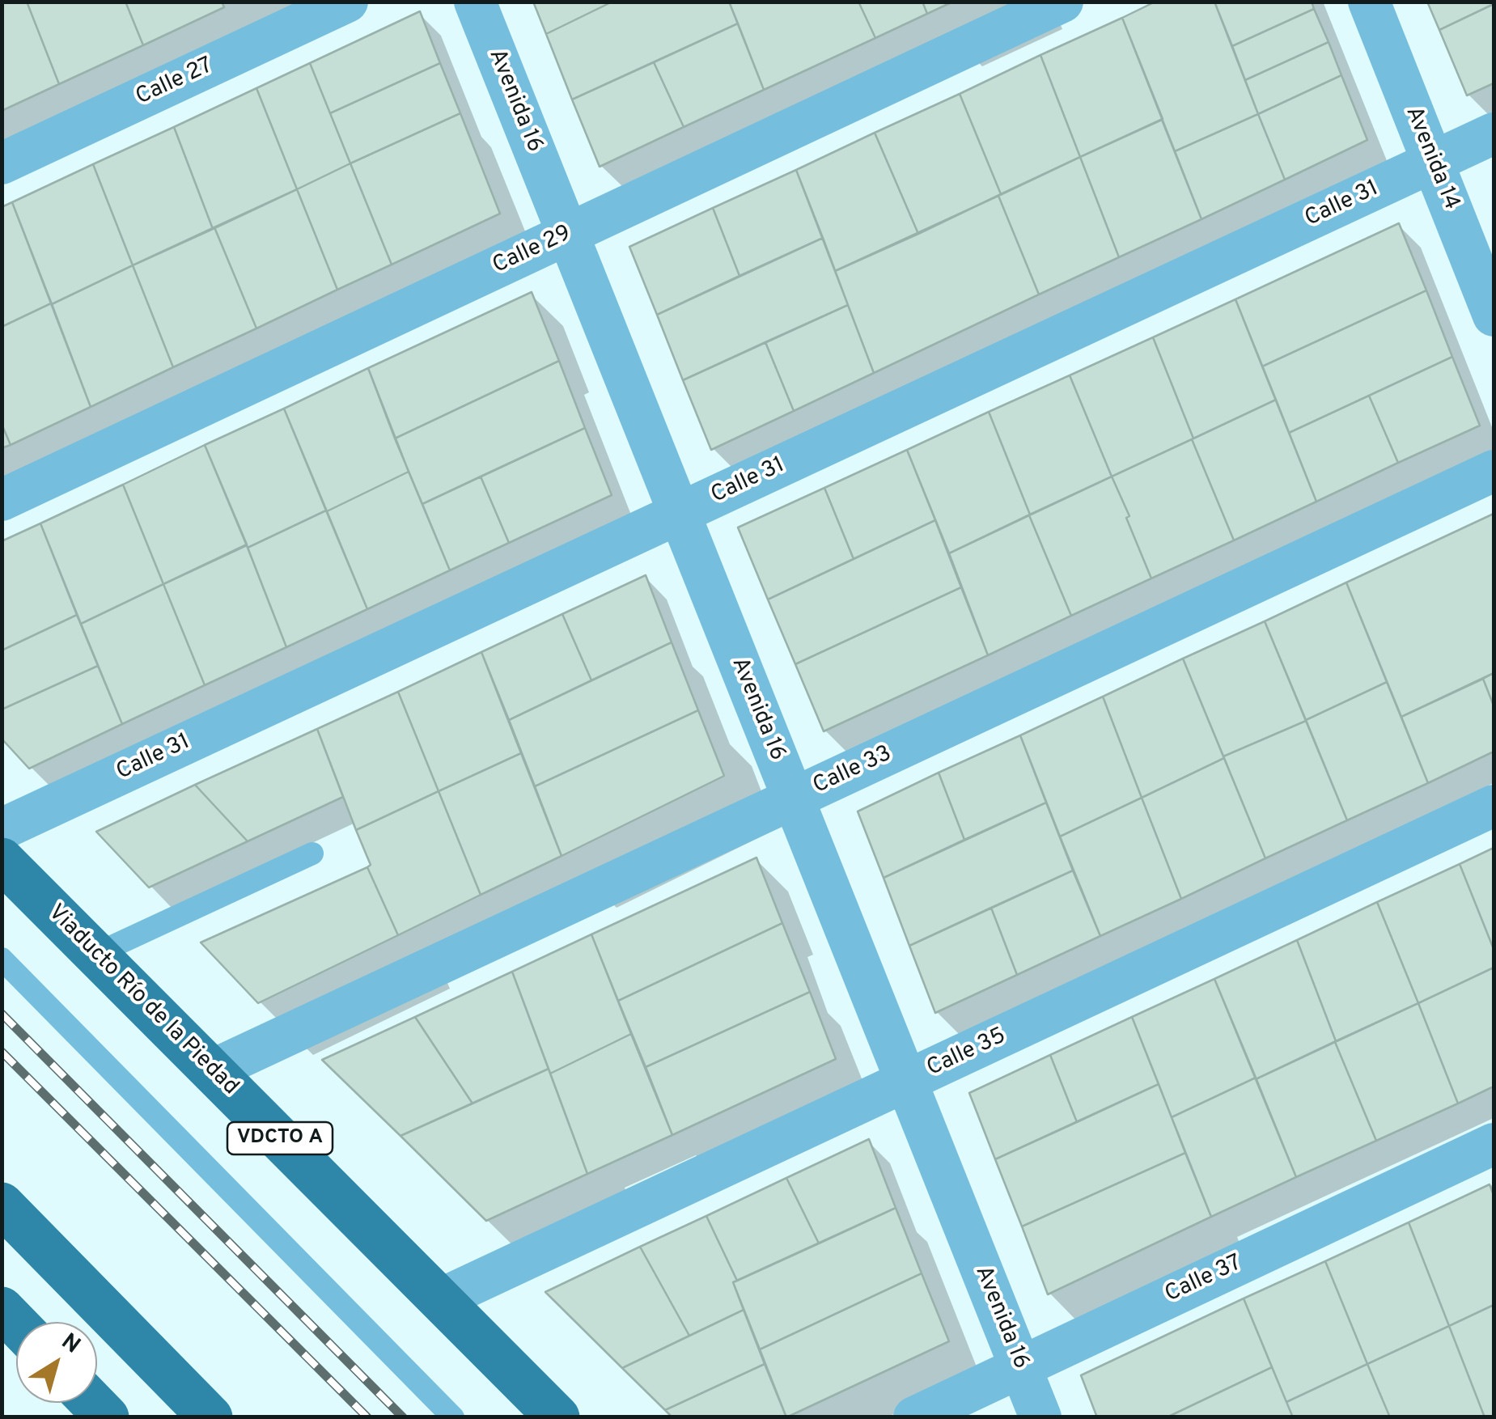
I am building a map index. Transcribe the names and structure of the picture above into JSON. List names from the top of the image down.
{
  "streets": {
    "main road": ["Viaducto Río de la Piedad", "VDCTO A"],
    "street": [
      "Calle 27",
      "Avenida 16",
      "Avenida 14",
      "Calle 31",
      "Calle 29",
      "Calle 33",
      "Calle 35",
      "Calle 37"
    ]
  },
  "crossings": [
    ["Avenida 16", "Calle 31"],
    ["Avenida 16", "Calle 29"],
    ["Avenida 16", "Calle 33"],
    ["Avenida 16", "Calle 35"],
    ["Avenida 16", "Calle 37"],
    ["Avenida 14", "Calle 31"],
    ["Calle 33", "Viaducto Río de la Piedad"],
    ["Viaducto Río de la Piedad", "Calle 35"]
  ],
  "north": "top right"
}
